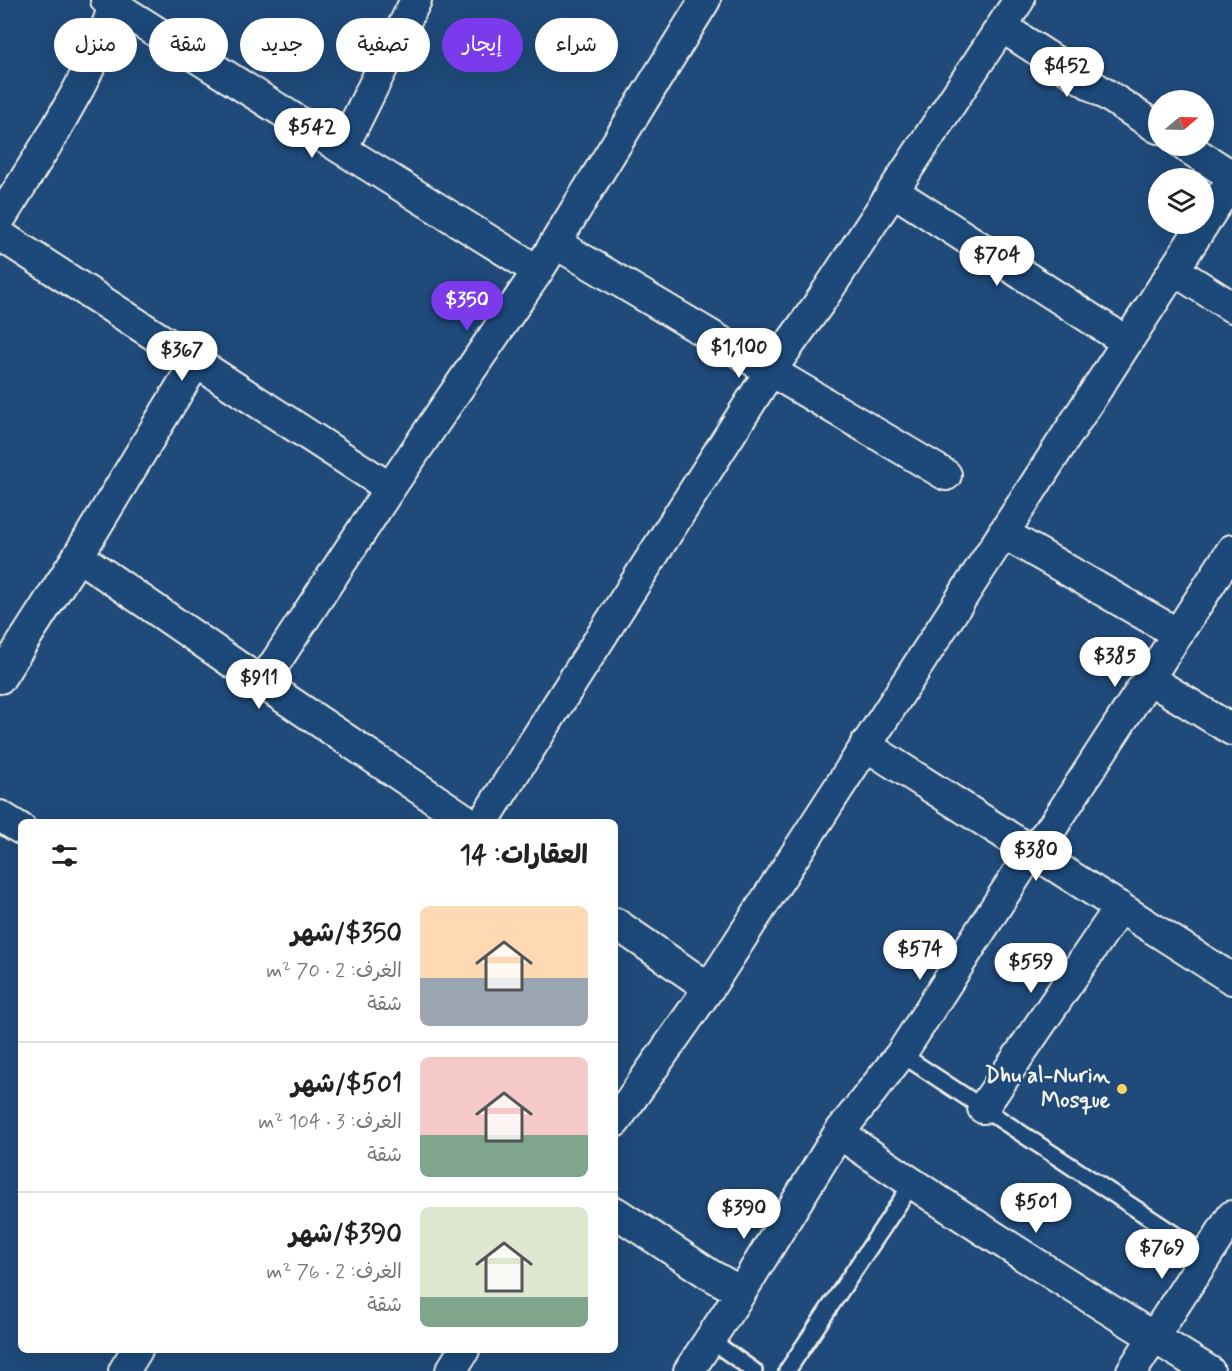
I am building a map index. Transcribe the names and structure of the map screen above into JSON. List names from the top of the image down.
{
  "places": ["Dhu al-Nurin Mosque"],
  "north": "right",
  "page": {
    "chip": [
      "شراء",
      "إيجار",
      "تصفية",
      "جديد",
      "شقة",
      "منزل"
    ],
    "price": [
      "$452",
      "$542",
      "$704",
      "$350",
      "$1,100",
      "$367",
      "$385",
      "$911",
      "$380",
      "$574",
      "$559",
      "$501",
      "$390",
      "$769"
    ],
    "heading": "العقارات: 14",
    "list": [
      {
        "name": "$350/شهر",
        "note": "الغرف: 2 · 70 m² · شقة"
      },
      {
        "name": "$501/شهر",
        "note": "الغرف: 3 · 104 m² · شقة"
      },
      {
        "name": "$390/شهر",
        "note": "الغرف: 2 · 76 m² · شقة"
      }
    ]
  }
}
